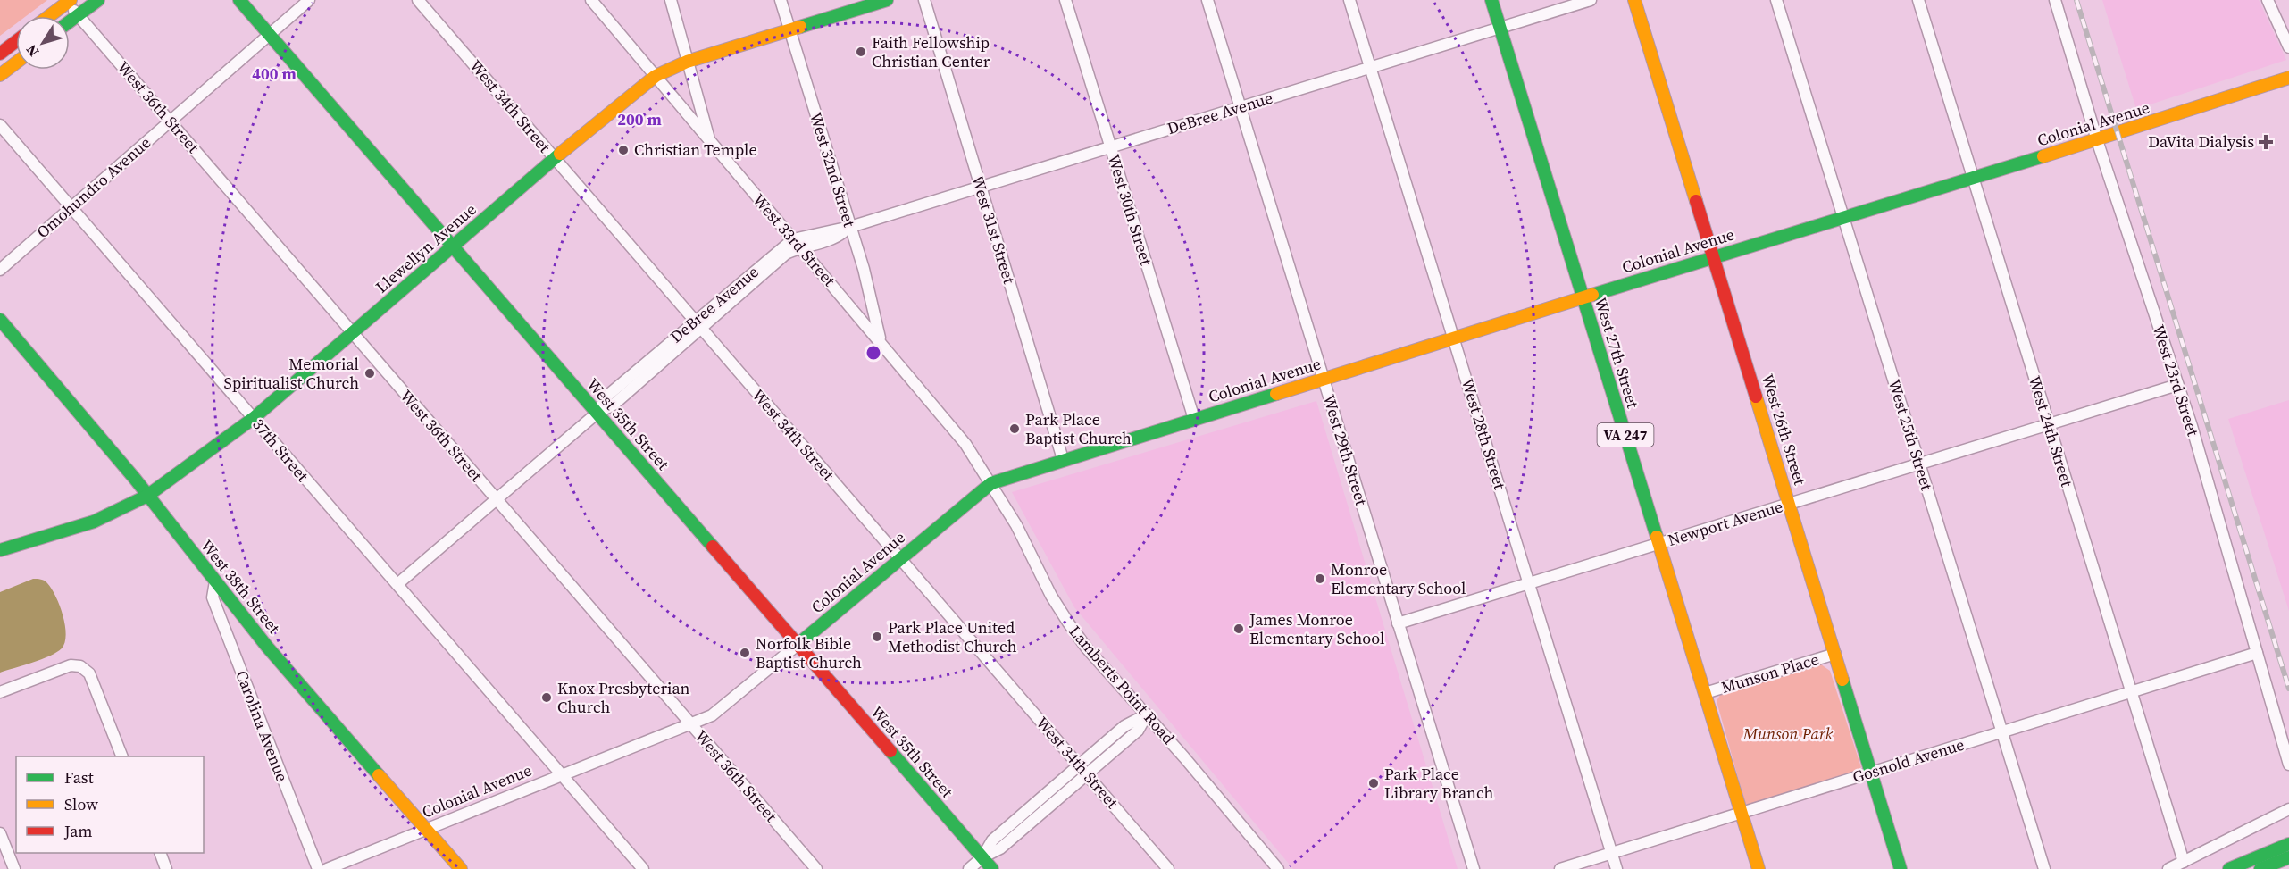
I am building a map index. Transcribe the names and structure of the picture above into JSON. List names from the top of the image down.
{
  "streets": {
    "street": [
      "West 34th Street",
      "West 36th Street",
      "DeBree Avenue",
      "Colonial Avenue",
      "West 32nd Street",
      "Omohundro Avenue",
      "West 30th Street",
      "West 31st Street",
      "West 33rd Street",
      "Llewellyn Avenue",
      "West 27th Street",
      "West 23rd Street",
      "West 35th Street",
      "West 26th Street",
      "West 24th Street",
      "West 28th Street",
      "VA 247",
      "West 25th Street",
      "37th Street",
      "West 29th Street",
      "Newport Avenue",
      "West 38th Street",
      "Munson Place",
      "Lamberts Point Road",
      "Carolina Avenue",
      "Gosnold Avenue"
    ]
  },
  "crossings": [
    ["West 34th Street", "DeBree Avenue"],
    ["West 34th Street", "Colonial Avenue"],
    ["West 34th Street", "Llewellyn Avenue"],
    ["West 36th Street", "DeBree Avenue"],
    ["West 36th Street", "Colonial Avenue"],
    ["West 36th Street", "Omohundro Avenue"],
    ["West 36th Street", "Llewellyn Avenue"],
    ["DeBree Avenue", "West 32nd Street"],
    ["DeBree Avenue", "West 30th Street"],
    ["DeBree Avenue", "West 31st Street"],
    ["DeBree Avenue", "West 33rd Street"],
    ["DeBree Avenue", "West 27th Street"],
    ["DeBree Avenue", "West 35th Street"],
    ["DeBree Avenue", "West 28th Street"],
    ["DeBree Avenue", "37th Street"],
    ["DeBree Avenue", "West 29th Street"],
    ["Colonial Avenue", "West 30th Street"],
    ["Colonial Avenue", "West 31st Street"],
    ["Colonial Avenue", "West 33rd Street"],
    ["Colonial Avenue", "West 27th Street"],
    ["Colonial Avenue", "West 23rd Street"],
    ["Colonial Avenue", "West 35th Street"],
    ["Colonial Avenue", "West 26th Street"],
    ["Colonial Avenue", "West 24th Street"],
    ["Colonial Avenue", "West 28th Street"],
    ["Colonial Avenue", "West 25th Street"],
    ["Colonial Avenue", "37th Street"],
    ["Colonial Avenue", "West 29th Street"],
    ["Colonial Avenue", "West 38th Street"],
    ["Colonial Avenue", "Lamberts Point Road"],
    ["West 32nd Street", "West 33rd Street"],
    ["West 32nd Street", "Llewellyn Avenue"],
    ["Omohundro Avenue", "West 35th Street"],
    ["Omohundro Avenue", "37th Street"],
    ["West 33rd Street", "Llewellyn Avenue"],
    ["West 33rd Street", "Lamberts Point Road"],
    ["Llewellyn Avenue", "West 35th Street"],
    ["Llewellyn Avenue", "37th Street"],
    ["Llewellyn Avenue", "West 38th Street"],
    ["West 27th Street", "Newport Avenue"],
    ["West 27th Street", "Munson Place"],
    ["West 27th Street", "Gosnold Avenue"],
    ["West 23rd Street", "Newport Avenue"],
    ["West 23rd Street", "Gosnold Avenue"],
    ["West 26th Street", "Newport Avenue"],
    ["West 26th Street", "Munson Place"],
    ["West 26th Street", "Gosnold Avenue"],
    ["West 24th Street", "Newport Avenue"],
    ["West 24th Street", "Gosnold Avenue"],
    ["West 28th Street", "Newport Avenue"],
    ["West 28th Street", "Gosnold Avenue"],
    ["West 25th Street", "Newport Avenue"],
    ["West 25th Street", "Gosnold Avenue"],
    ["West 29th Street", "Newport Avenue"],
    ["West 38th Street", "Carolina Avenue"]
  ],
  "parks": ["Munson Park"],
  "places": {
    "other": [
      "Faith Fellowship Christian Center",
      "Christian Temple",
      "Memorial Spiritualist Church",
      "Park Place Baptist Church",
      "Monroe Elementary School",
      "James Monroe Elementary School",
      "Park Place United Methodist Church",
      "Norfolk Bible Baptist Church",
      "Knox Presbyterian Church",
      "Park Place Library Branch"
    ],
    "health": ["DaVita Dialysis"]
  },
  "legend": ["Fast", "Slow", "Jam"],
  "north": "bottom left",
  "rings": ["400 m", "200 m"]
}
